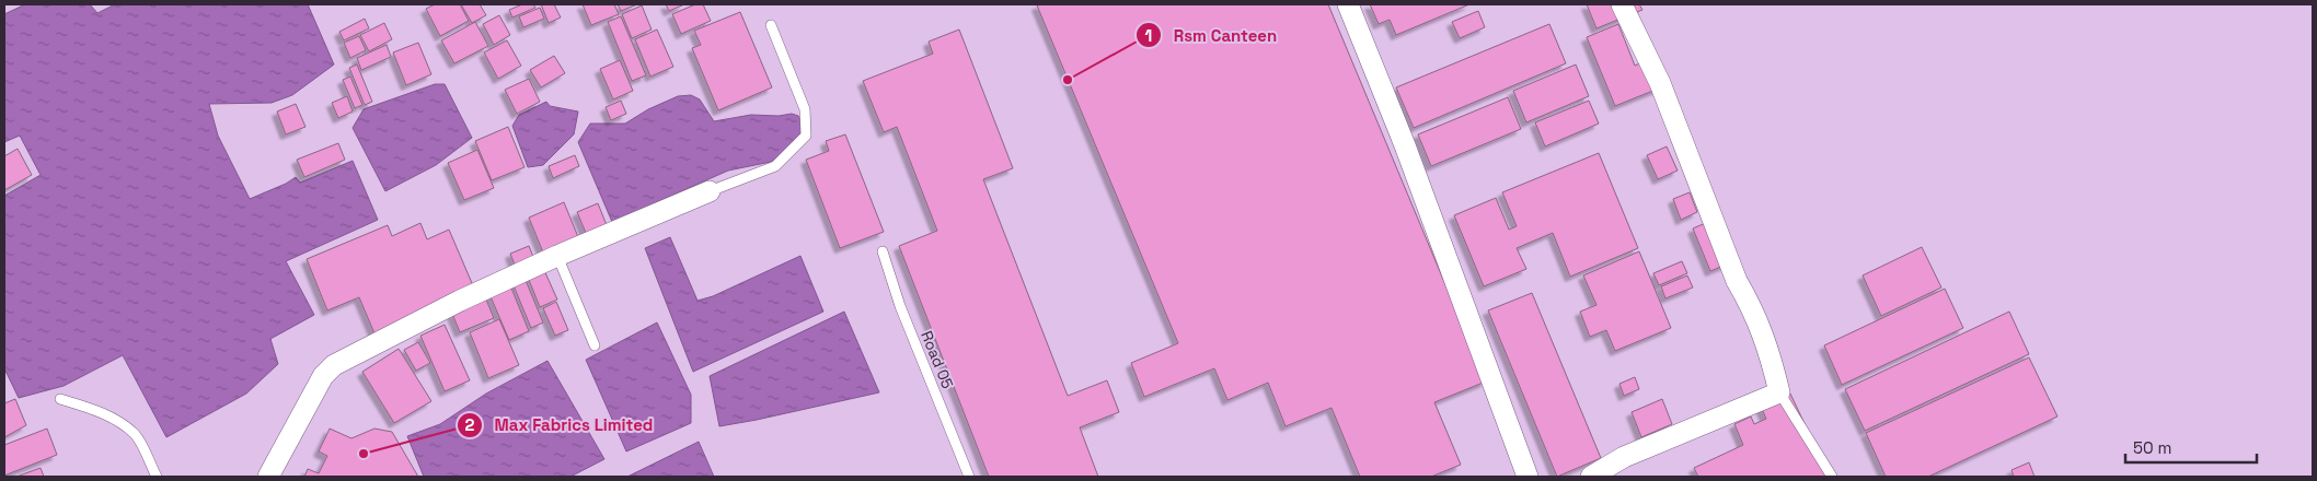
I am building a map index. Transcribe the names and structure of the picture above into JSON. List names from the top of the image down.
{
  "streets": {
    "lane": ["Road 05"]
  },
  "places": ["Rsm Canteen", "Max Fabrics Limited"],
  "scale_bar": "50 m"
}
